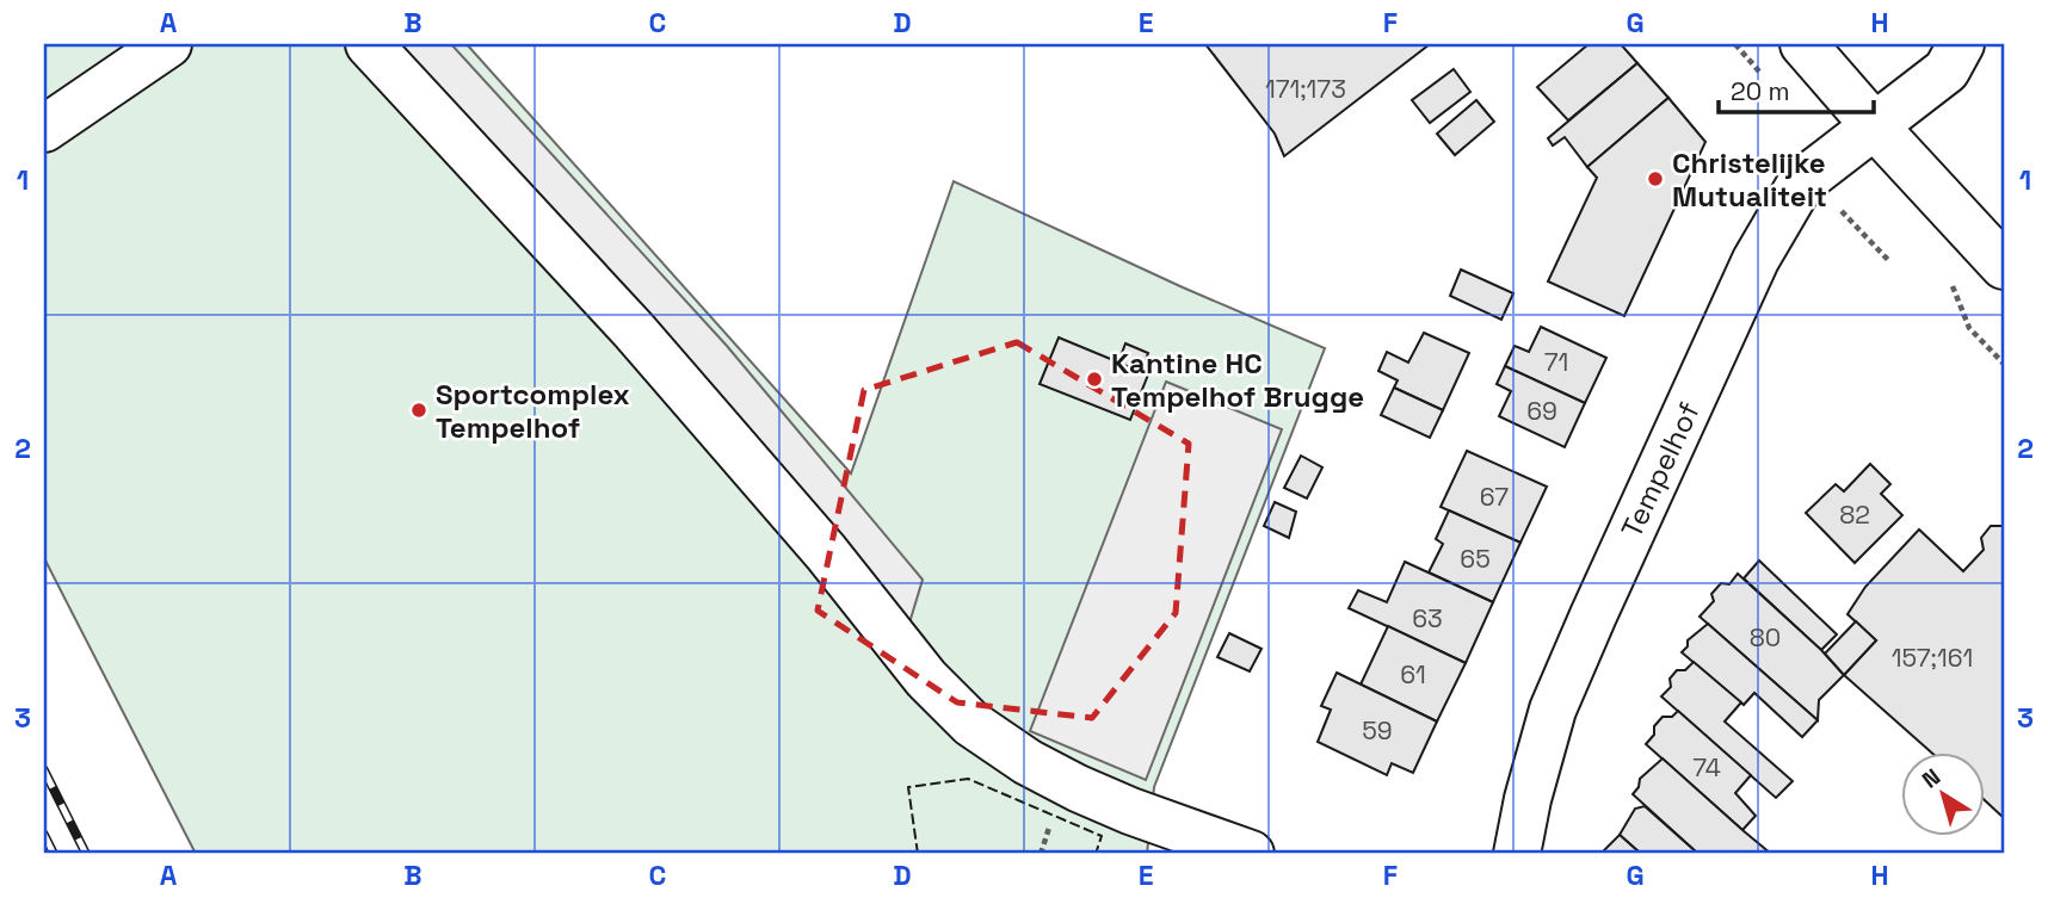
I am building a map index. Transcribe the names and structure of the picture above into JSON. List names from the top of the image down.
{
  "streets": {
    "street": ["Tempelhof"]
  },
  "places": ["Christelijke Mutualiteit", "Kantine HC Tempelhof Brugge", "Sportcomplex Tempelhof"],
  "house_numbers": [
    "171;173",
    "71",
    "69",
    "67",
    "82",
    "65",
    "63",
    "80",
    "157;161",
    "61",
    "59",
    "74"
  ],
  "scale_bar": "20 m",
  "north": "top left",
  "grid": {
    "columns": [
      "A",
      "B",
      "C",
      "D",
      "E",
      "F",
      "G",
      "H"
    ],
    "rows": ["1", "2", "3"]
  }
}
